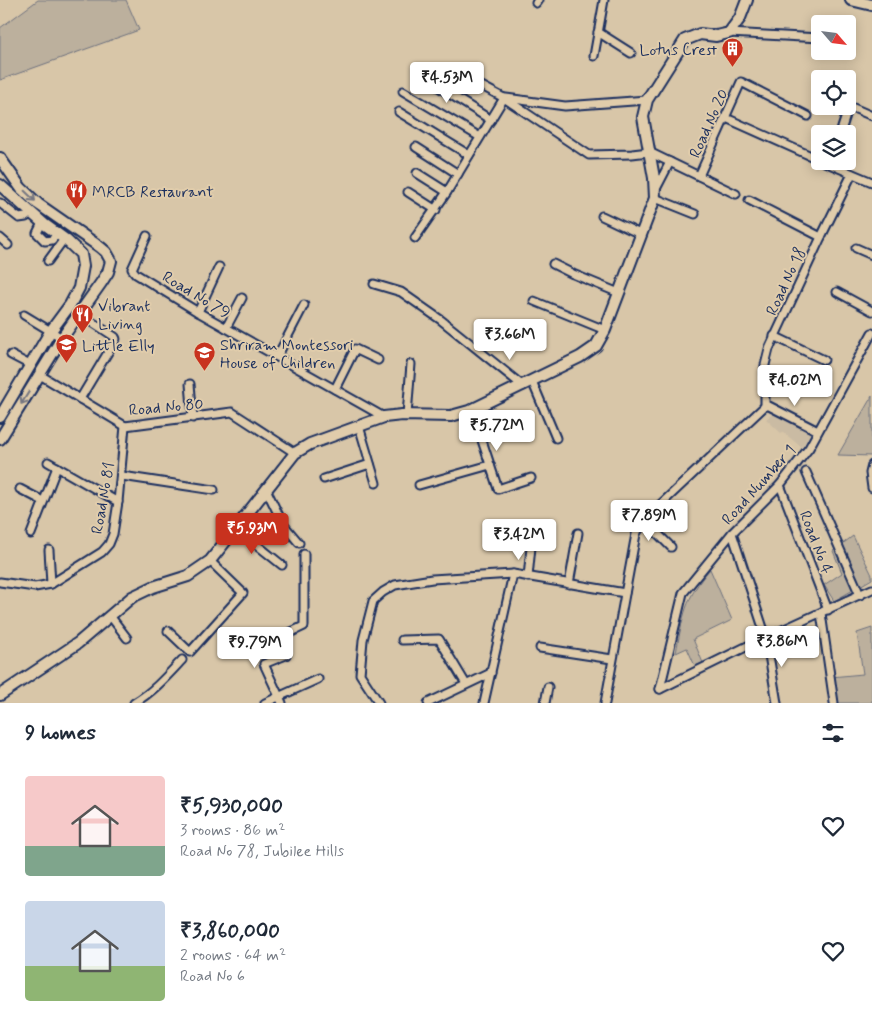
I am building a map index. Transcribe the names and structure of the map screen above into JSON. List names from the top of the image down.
{
  "streets": {
    "street": [
      "Road No 20",
      "Road No 18",
      "Road No 79",
      "Road No 80",
      "Road Number 1",
      "Road No 81",
      "Road No 4"
    ]
  },
  "crossings": [
    ["Road No 80", "Road No 81"],
    ["Road Number 1", "Road No 4"]
  ],
  "places": {
    "building": ["Lotus Crest"],
    "restaurant": ["MRCB Restaurant", "Vibrant Living"],
    "school or university": ["Little Elly", "Shriram Montessori House of Children"]
  },
  "north": "bottom right",
  "page": {
    "price": [
      "₹4.53M",
      "₹3.66M",
      "₹4.02M",
      "₹5.72M",
      "₹7.89M",
      "₹5.93M",
      "₹3.42M",
      "₹3.86M",
      "₹9.79M"
    ],
    "heading": "9 homes",
    "list": [
      {
        "name": "₹5,930,000",
        "note": "3 rooms · 86 m² · Road No 78, Jubilee Hills"
      },
      {
        "name": "₹3,860,000",
        "note": "2 rooms · 64 m² · Road No 6"
      }
    ]
  }
}
